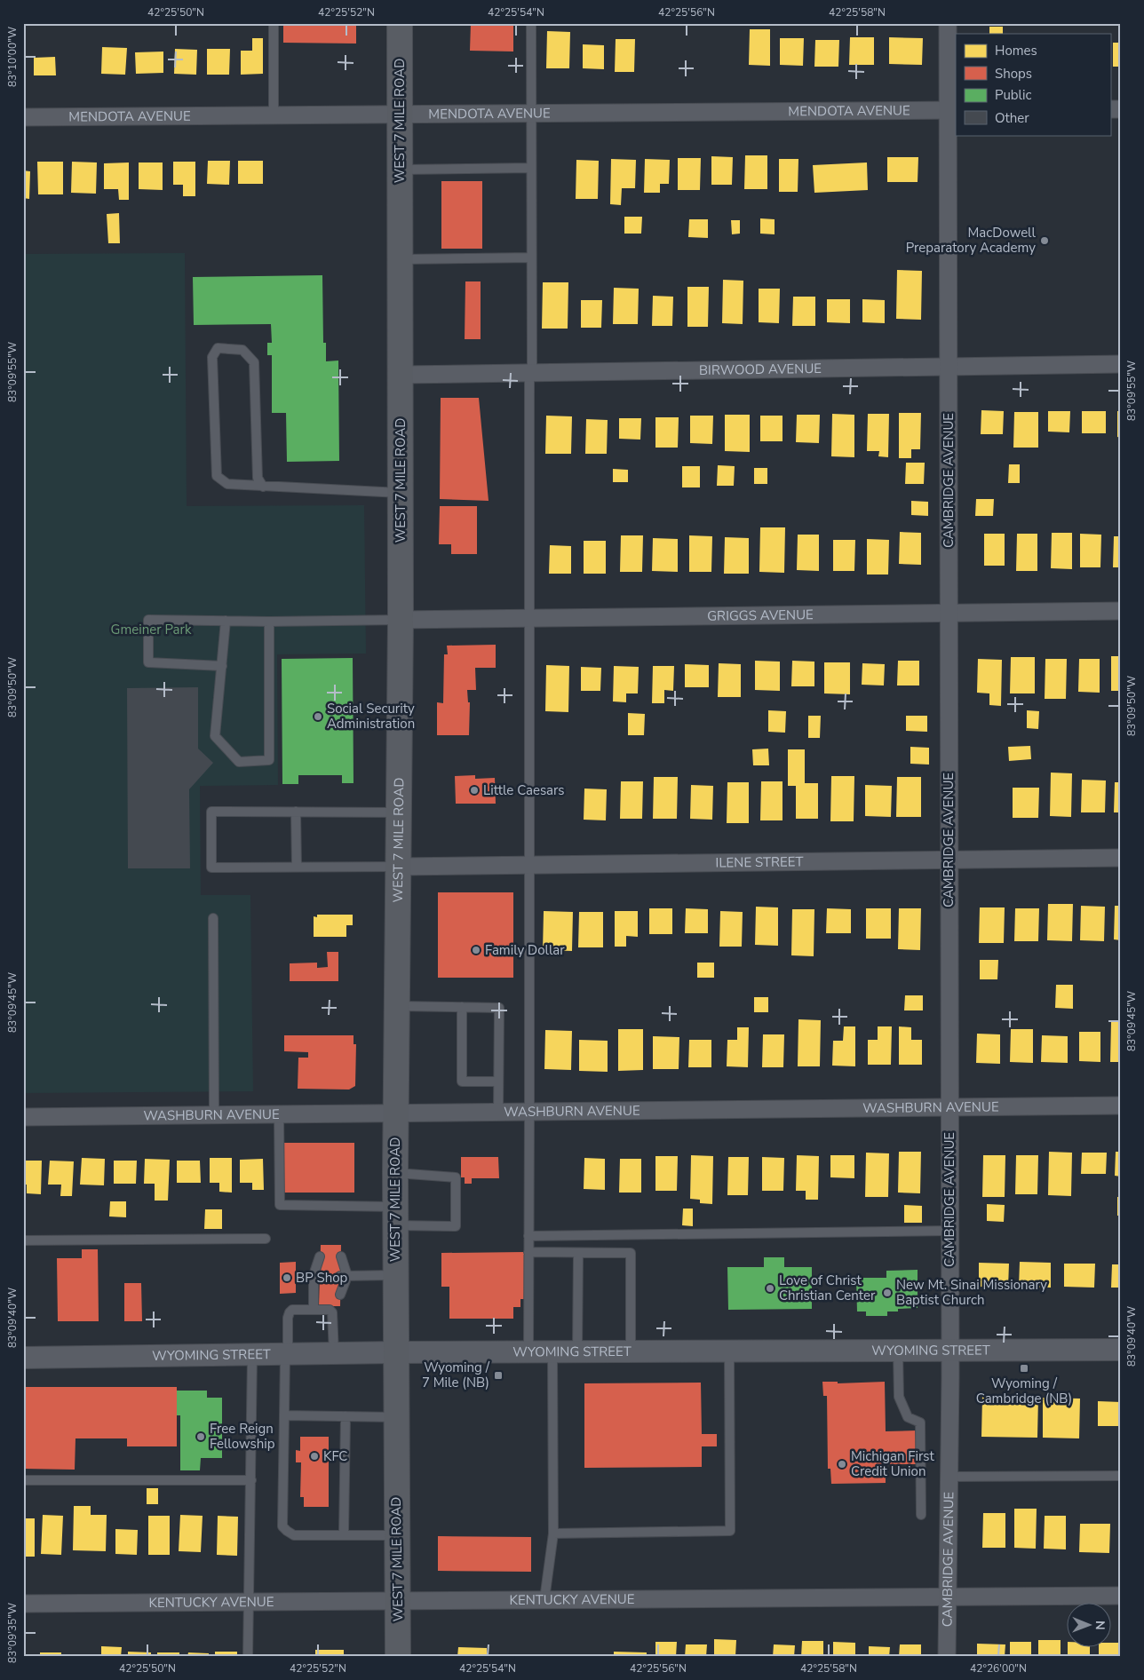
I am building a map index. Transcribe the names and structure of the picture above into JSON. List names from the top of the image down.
{
  "streets": {
    "main road": ["WEST 7 MILE ROAD"],
    "street": [
      "MENDOTA AVENUE",
      "BIRWOOD AVENUE",
      "CAMBRIDGE AVENUE",
      "GRIGGS AVENUE",
      "ILENE STREET",
      "WASHBURN AVENUE",
      "WYOMING STREET",
      "KENTUCKY AVENUE"
    ]
  },
  "crossings": [
    ["MENDOTA AVENUE", "WEST 7 MILE ROAD"],
    ["MENDOTA AVENUE", "CAMBRIDGE AVENUE"],
    ["WEST 7 MILE ROAD", "BIRWOOD AVENUE"],
    ["WEST 7 MILE ROAD", "GRIGGS AVENUE"],
    ["WEST 7 MILE ROAD", "ILENE STREET"],
    ["WEST 7 MILE ROAD", "WASHBURN AVENUE"],
    ["WEST 7 MILE ROAD", "WYOMING STREET"],
    ["WEST 7 MILE ROAD", "KENTUCKY AVENUE"],
    ["BIRWOOD AVENUE", "CAMBRIDGE AVENUE"],
    ["CAMBRIDGE AVENUE", "GRIGGS AVENUE"],
    ["CAMBRIDGE AVENUE", "ILENE STREET"],
    ["CAMBRIDGE AVENUE", "WASHBURN AVENUE"],
    ["CAMBRIDGE AVENUE", "WYOMING STREET"],
    ["CAMBRIDGE AVENUE", "KENTUCKY AVENUE"]
  ],
  "parks": ["Gmeiner Park"],
  "places": {
    "other": [
      "MacDowell Preparatory Academy",
      "Social Security Administration",
      "Little Caesars",
      "Family Dollar",
      "BP Shop",
      "Love of Christ Christian Center",
      "New Mt. Sinai Missionary Baptist Church",
      "Free Reign Fellowship",
      "KFC",
      "Michigan First Credit Union"
    ],
    "transit": ["Wyoming / Cambridge (NB)", "Wyoming / 7 Mile (NB)"]
  },
  "legend": [
    "Homes",
    "Shops",
    "Public",
    "Other"
  ],
  "north": "right",
  "coordinates": [
    "42°25'50\"N",
    "42°25'52\"N",
    "42°25'54\"N",
    "42°25'56\"N",
    "42°25'58\"N",
    "83°10'00\"W",
    "83°09'55\"W",
    "83°09'50\"W",
    "83°09'45\"W",
    "83°09'40\"W",
    "83°09'35\"W",
    "42°26'00\"N"
  ]
}
